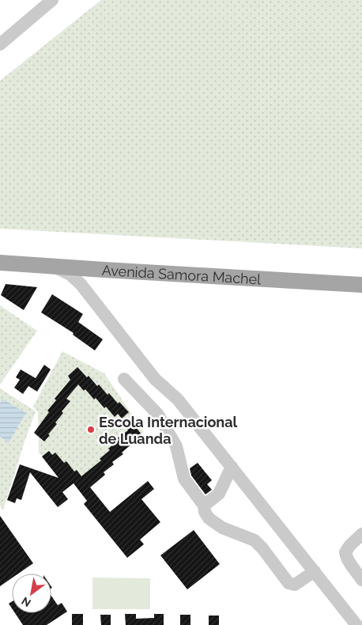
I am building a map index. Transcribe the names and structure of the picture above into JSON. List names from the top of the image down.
{
  "streets": {
    "main road": ["Avenida Samora Machel"]
  },
  "places": ["Escola Internacional de Luanda"],
  "north": "bottom left"
}
